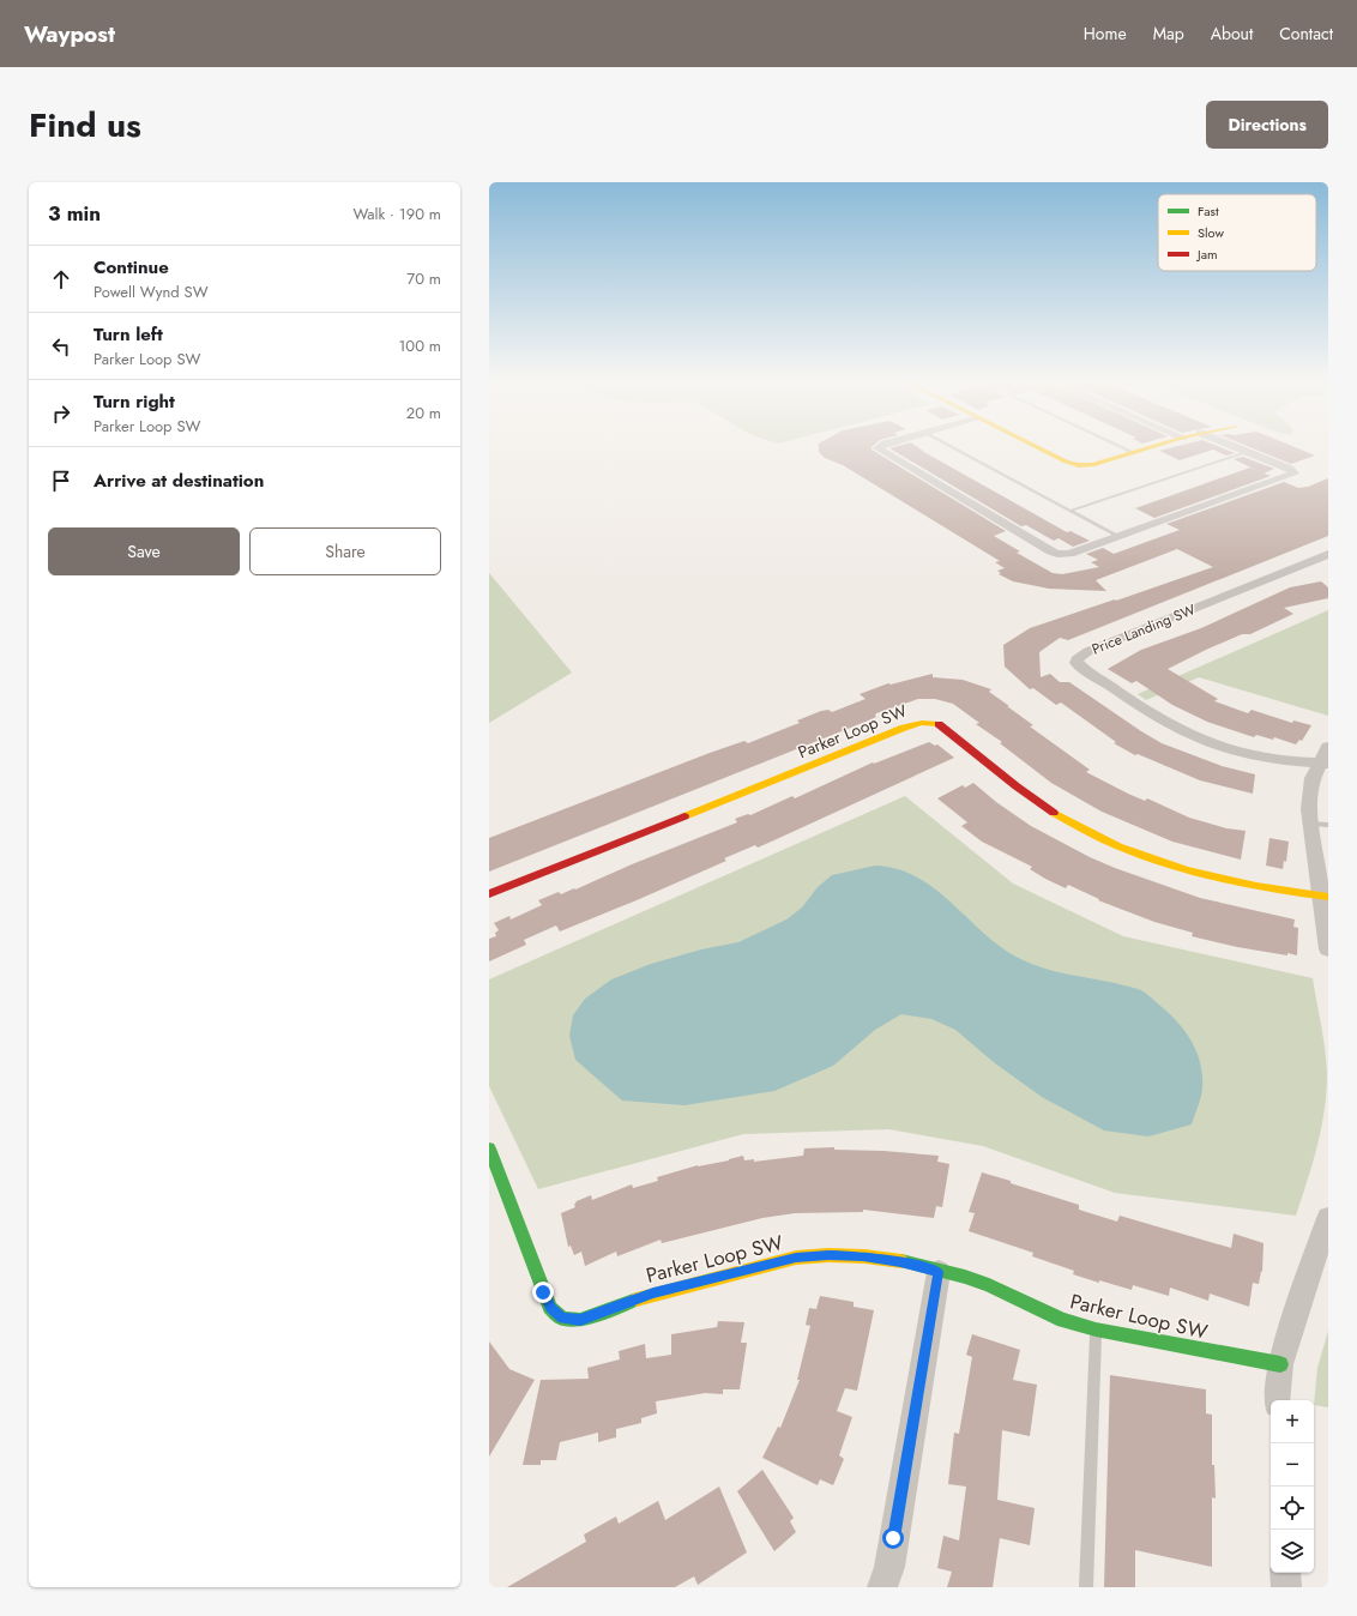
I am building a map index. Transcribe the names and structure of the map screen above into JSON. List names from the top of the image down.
{
  "streets": {
    "street": ["Price Landing SW", "Parker Loop SW"]
  },
  "legend": ["Fast", "Slow", "Jam"],
  "page": {
    "header": "Waypost",
    "nav": [
      "Home",
      "Map",
      "About",
      "Contact"
    ],
    "title": "Find us",
    "buttons": [
      "Directions",
      ["Save", "Share"]
    ],
    "heading": ["3 min", "Walk · 190 m"],
    "list": [
      ["Continue", "Powell Wynd SW", "70 m"],
      ["Turn left", "Parker Loop SW", "100 m"],
      ["Turn right", "Parker Loop SW", "20 m"],
      "Arrive at destination"
    ],
    "map_buttons": ["+", "−"]
  }
}
